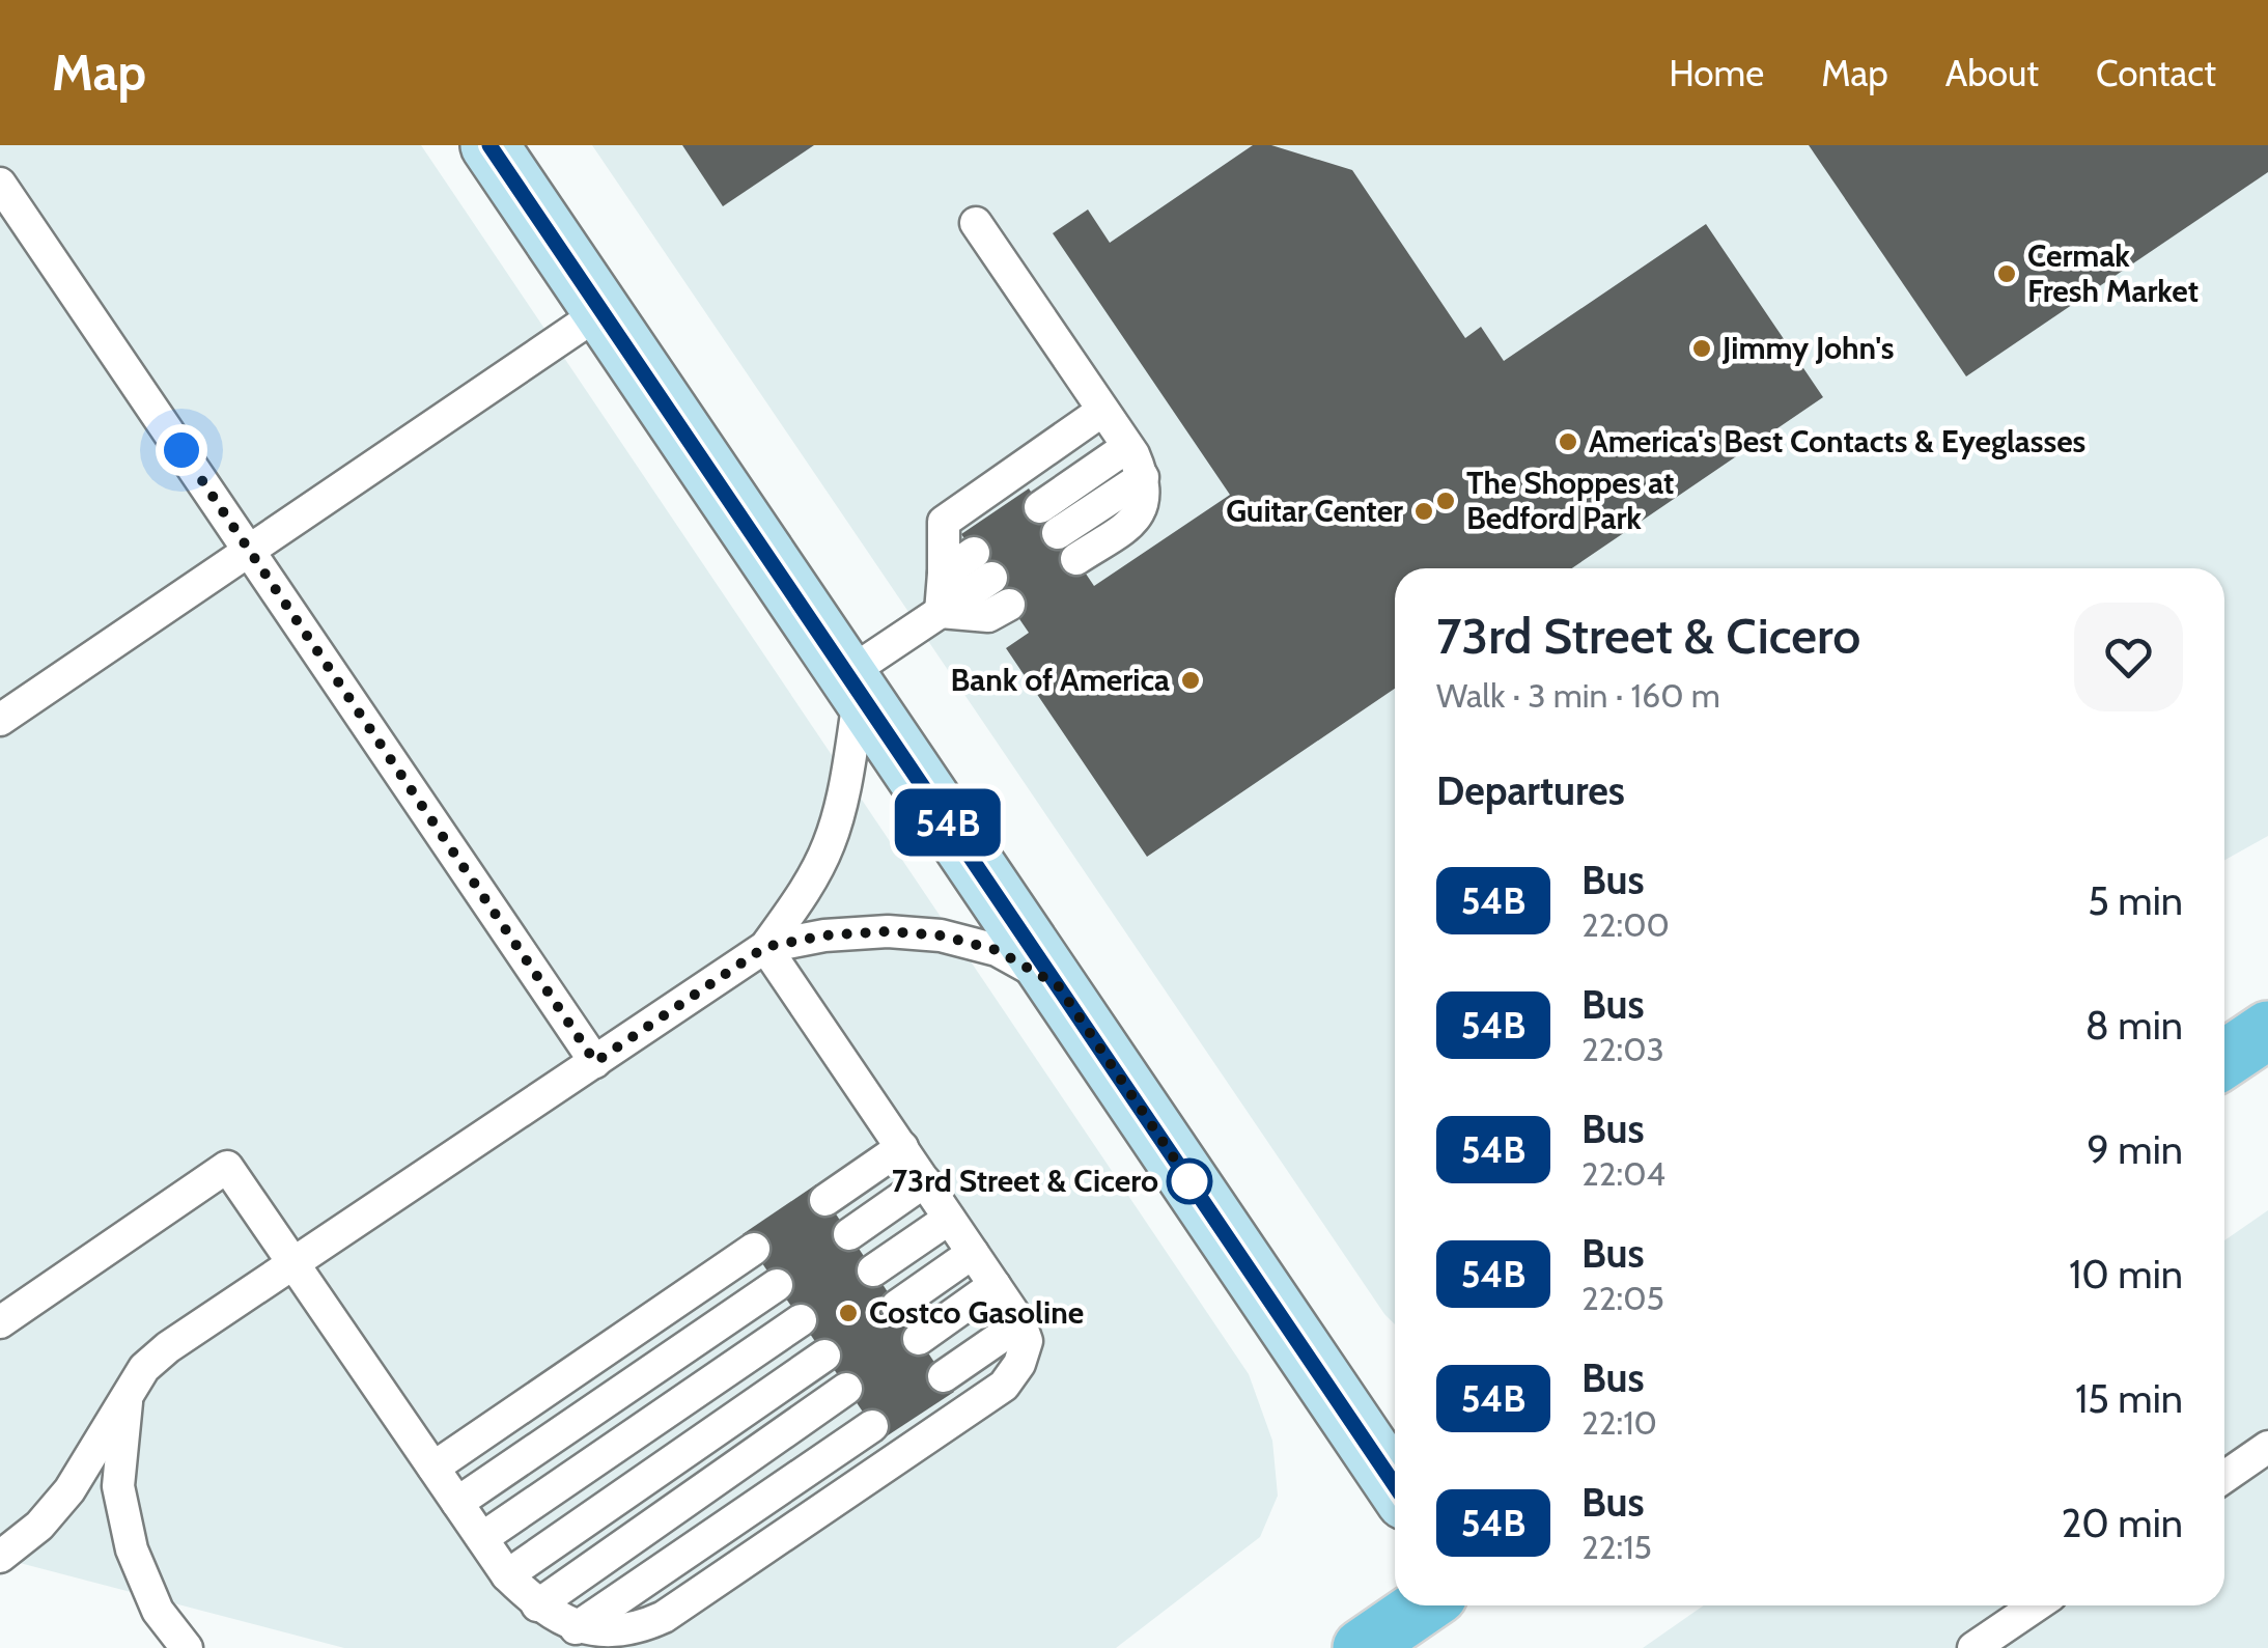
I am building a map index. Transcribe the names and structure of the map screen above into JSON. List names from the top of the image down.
{
  "places": [
    "Cermak Fresh Market",
    "Jimmy John's",
    "America's Best Contacts & Eyeglasses",
    "The Shoppes at Bedford Park",
    "Guitar Center",
    "Bank of America",
    "73rd Street & Cicero",
    "Costco Gasoline"
  ],
  "lines": ["bus line 54B"],
  "page": {
    "header": "Map",
    "nav": [
      "Home",
      "Map",
      "About",
      "Contact"
    ],
    "on_map": "54B",
    "heading": [
      ["73rd Street & Cicero", "Walk · 3 min · 160 m"],
      "Departures"
    ],
    "list": [
      {
        "mark": "54B",
        "name": "Bus",
        "note": "22:00",
        "value": "5 min"
      },
      {
        "mark": "54B",
        "name": "Bus",
        "note": "22:03",
        "value": "8 min"
      },
      {
        "mark": "54B",
        "name": "Bus",
        "note": "22:04",
        "value": "9 min"
      },
      {
        "mark": "54B",
        "name": "Bus",
        "note": "22:05",
        "value": "10 min"
      },
      {
        "mark": "54B",
        "name": "Bus",
        "note": "22:10",
        "value": "15 min"
      },
      {
        "mark": "54B",
        "name": "Bus",
        "note": "22:15",
        "value": "20 min"
      }
    ]
  }
}
